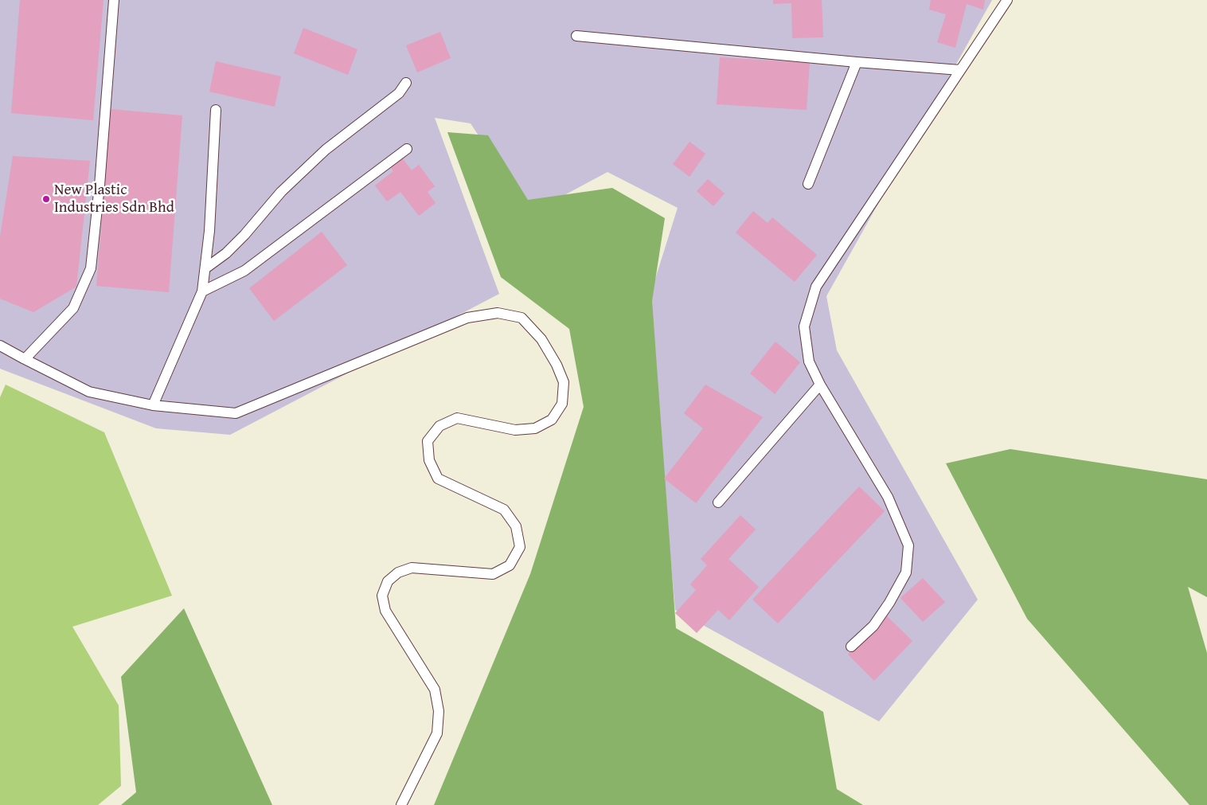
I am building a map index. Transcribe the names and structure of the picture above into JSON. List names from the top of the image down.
{
  "places": ["New Plastic Industries Sdn Bhd"]
}
